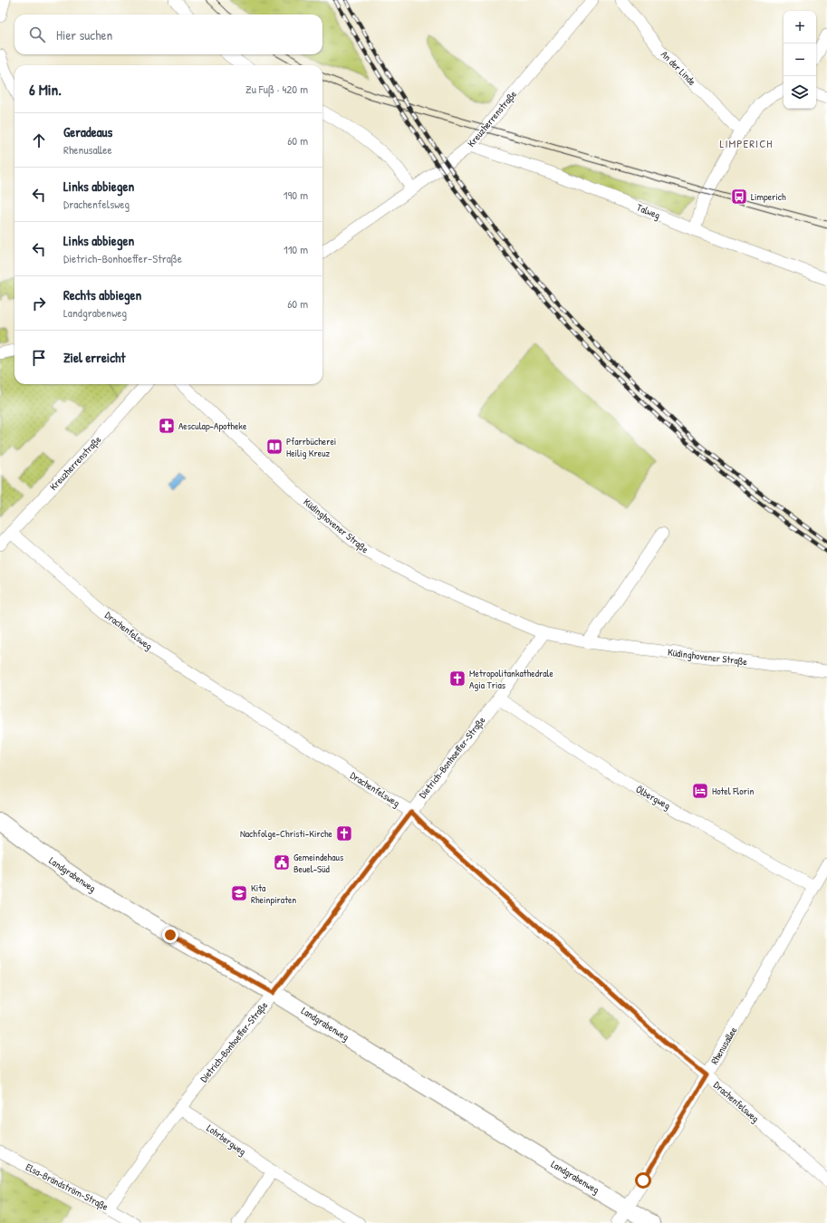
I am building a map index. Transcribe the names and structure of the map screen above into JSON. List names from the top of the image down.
{
  "streets": {
    "street": [
      "An der Linde",
      "Kreuzherrenstraße",
      "Talweg",
      "Küdinghovener Straße",
      "Drachenfelsweg",
      "Dietrich-Bonhoeffer-Straße",
      "Ölbergweg",
      "Landgrabenweg",
      "Rhenusallee",
      "Lohrbergweg",
      "Elsa-Brändström-Straße"
    ]
  },
  "crossings": [
    ["Kreuzherrenstraße", "Talweg"],
    ["Kreuzherrenstraße", "Drachenfelsweg"],
    ["Küdinghovener Straße", "Dietrich-Bonhoeffer-Straße"],
    ["Drachenfelsweg", "Dietrich-Bonhoeffer-Straße"],
    ["Drachenfelsweg", "Rhenusallee"],
    ["Dietrich-Bonhoeffer-Straße", "Ölbergweg"],
    ["Dietrich-Bonhoeffer-Straße", "Landgrabenweg"],
    ["Dietrich-Bonhoeffer-Straße", "Lohrbergweg"],
    ["Dietrich-Bonhoeffer-Straße", "Elsa-Brändström-Straße"],
    ["Ölbergweg", "Rhenusallee"],
    ["Landgrabenweg", "Rhenusallee"]
  ],
  "districts": ["LIMPERICH"],
  "places": {
    "bus stop": ["Limperich"],
    "pharmacy": ["Aesculap-Apotheke"],
    "library": ["Pfarrbücherei Heilig Kreuz"],
    "church": ["Metropolitankathedrale Agia Trias", "Nachfolge-Christi-Kirche"],
    "hotel": ["Hotel Florin"],
    "public building": ["Gemeindehaus Beuel-Süd"],
    "school or university": ["Kita Rheinpiraten"]
  },
  "page": {
    "map_buttons": ["+", "−"],
    "search": "Hier suchen",
    "heading": ["6 Min.", "Zu Fuß · 420 m"],
    "list": [
      ["Geradeaus", "Rhenusallee", "60 m"],
      ["Links abbiegen", "Drachenfelsweg", "190 m"],
      ["Links abbiegen", "Dietrich-Bonhoeffer-Straße", "110 m"],
      ["Rechts abbiegen", "Landgrabenweg", "60 m"],
      "Ziel erreicht"
    ]
  }
}
